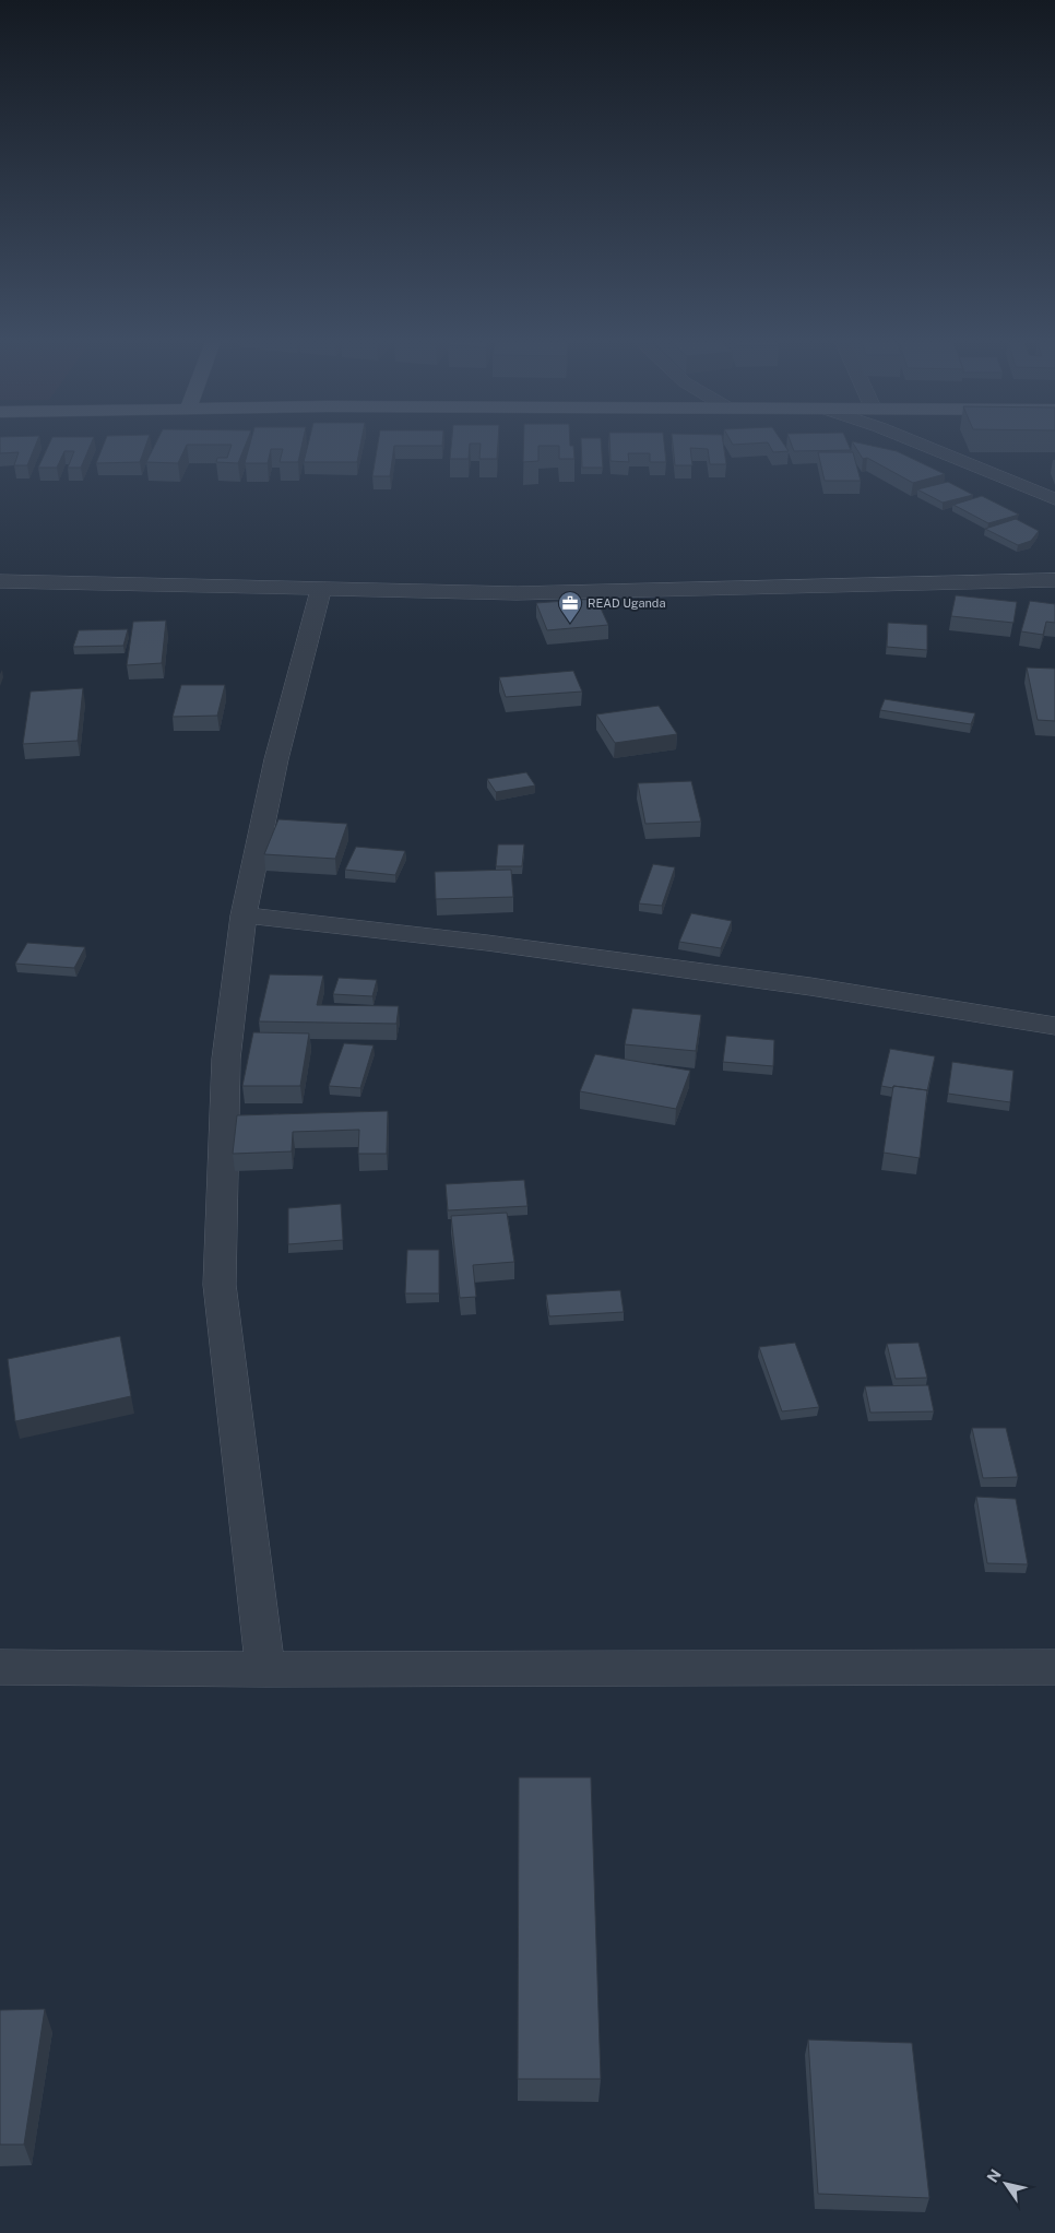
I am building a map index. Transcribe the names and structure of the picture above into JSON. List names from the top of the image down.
{
  "places": {
    "office": ["READ Uganda"]
  },
  "north": "top left"
}
